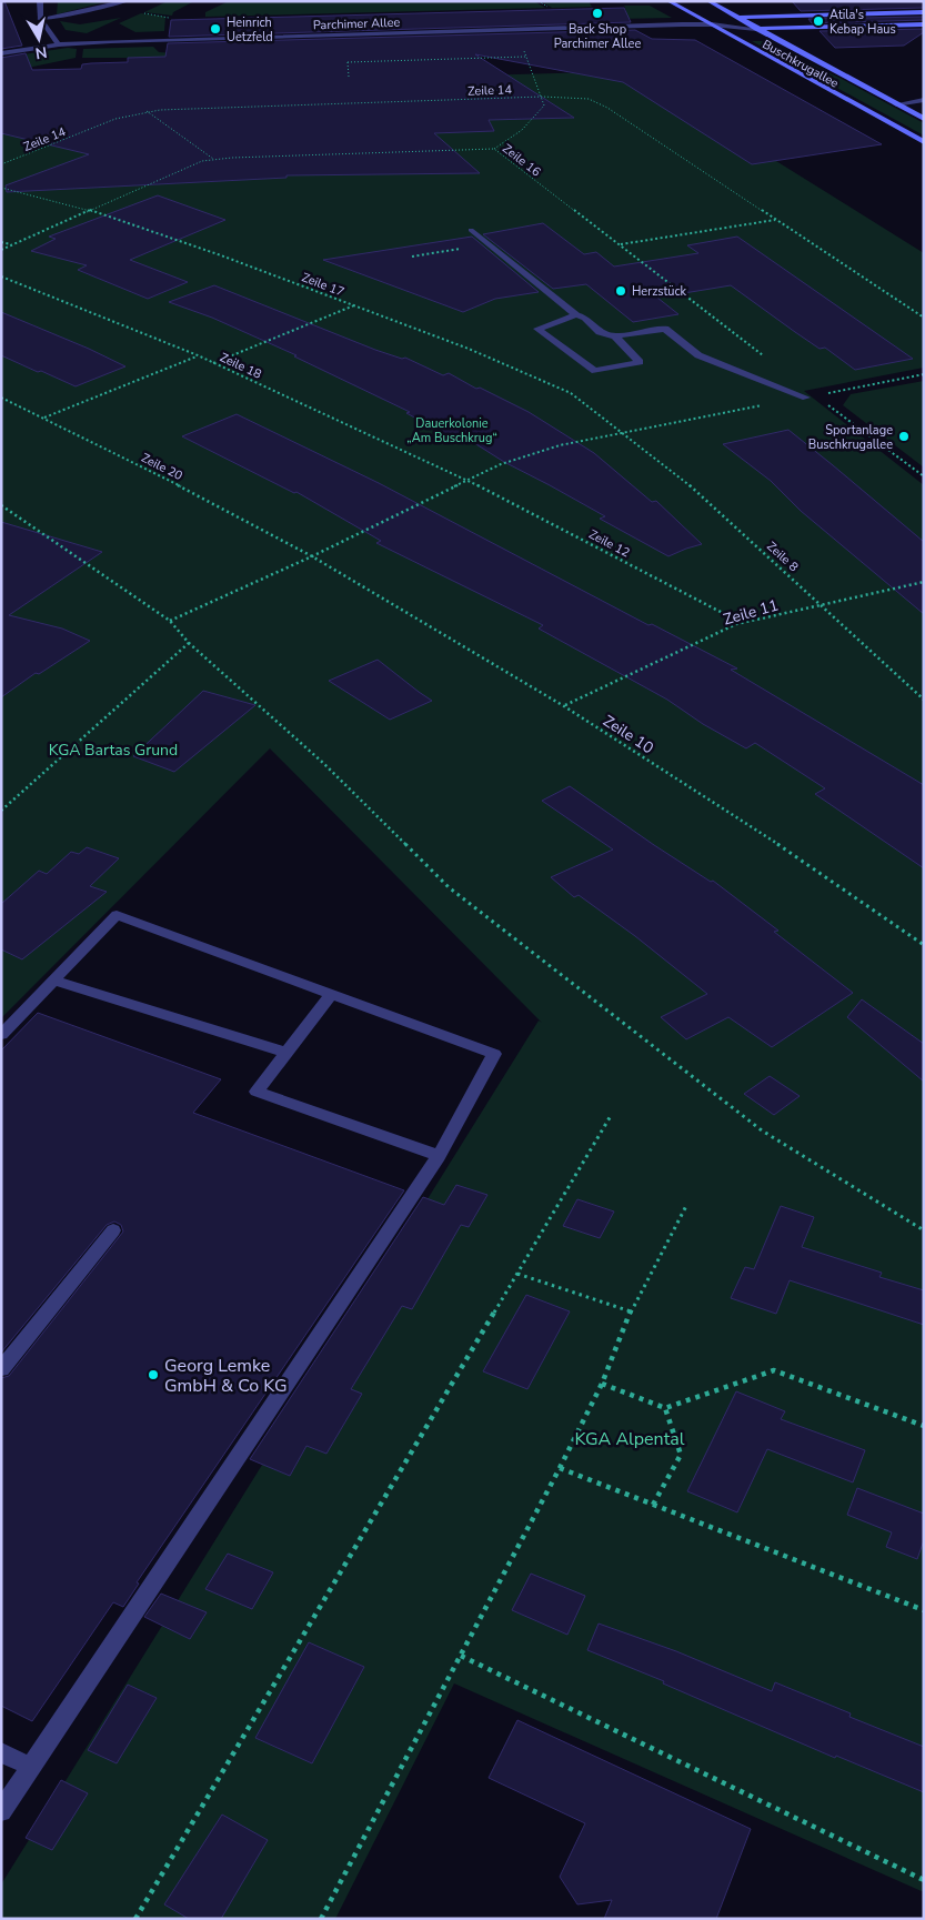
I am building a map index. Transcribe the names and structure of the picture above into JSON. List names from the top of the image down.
{
  "streets": {
    "main road": ["Parchimer Allee", "Buschkrugallee"],
    "path": [
      "Zeile 14",
      "Zeile 16",
      "Zeile 17",
      "Zeile 18",
      "Zeile 20",
      "Zeile 12",
      "Zeile 8",
      "Zeile 11",
      "Zeile 10"
    ]
  },
  "crossings": [
    ["Parchimer Allee", "Buschkrugallee"],
    ["Zeile 16", "Zeile 17"],
    ["Zeile 17", "Zeile 8"],
    ["Zeile 18", "Zeile 12"],
    ["Zeile 20", "Zeile 10"],
    ["Zeile 12", "Zeile 11"],
    ["Zeile 8", "Zeile 11"],
    ["Zeile 11", "Zeile 10"]
  ],
  "parks": ["Dauerkolonie „Am Buschkrug“", "KGA Bartas Grund", "KGA Alpental"],
  "places": [
    "Back Shop Parchimer Allee",
    "Atila's Kebap Haus",
    "Heinrich Uetzfeld",
    "Herzstück",
    "Sportanlage Buschkrugallee",
    "Georg Lemke GmbH & Co KG"
  ],
  "north": "bottom"
}
